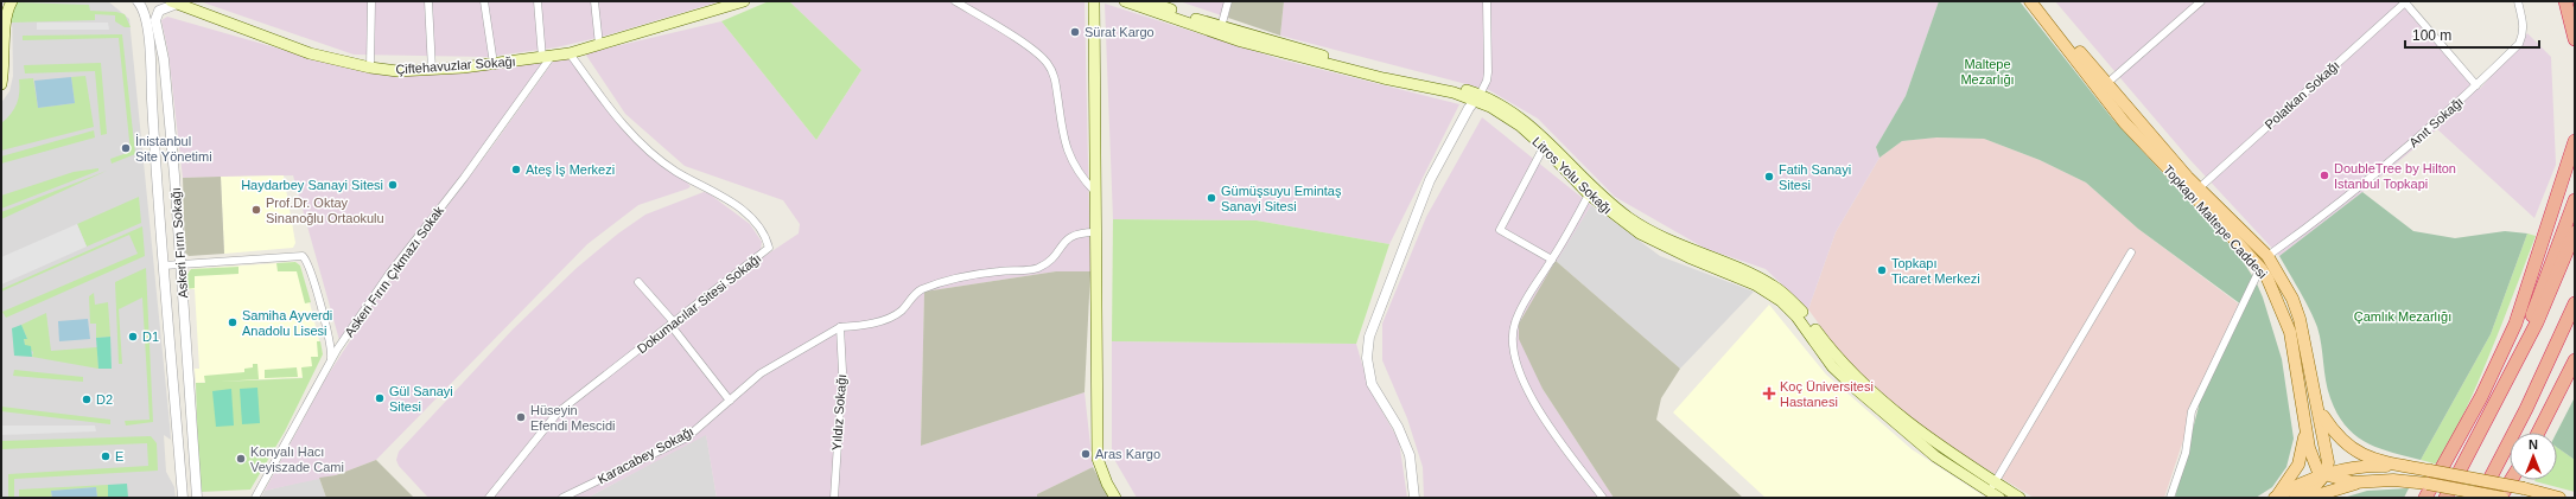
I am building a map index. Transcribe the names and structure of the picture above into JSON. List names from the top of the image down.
{
  "streets": {
    "main road": ["Çiftehavuzlar Sokağı", "Litros Yolu Sokağı", "Topkapı Maltepe Caddesi"],
    "street": [
      "Polatkan Sokağı",
      "Anıt Sokağı",
      "Askeri Fırın Sokağı",
      "Askeri Fırın Çıkmazı Sokak",
      "Dokumacılar Sitesi Sokağı",
      "Yıldız Sokağı",
      "Karacabey Sokağı"
    ]
  },
  "crossings": [
    ["Çiftehavuzlar Sokağı", "Askeri Fırın Sokağı"],
    ["Çiftehavuzlar Sokağı", "Askeri Fırın Çıkmazı Sokak"],
    ["Çiftehavuzlar Sokağı", "Dokumacılar Sitesi Sokağı"],
    ["Polatkan Sokağı", "Topkapı Maltepe Caddesi"],
    ["Anıt Sokağı", "Topkapı Maltepe Caddesi"],
    ["Yıldız Sokağı", "Karacabey Sokağı"]
  ],
  "parks": ["Maltepe Mezarlığı", "Çamlık Mezarlığı"],
  "places": {
    "other": [
      "Sürat Kargo",
      "İnistanbul Site Yönetimi",
      "Ateş İş Merkezi",
      "DoubleTree by Hilton Istanbul Topkapi",
      "Fatih Sanayi Sitesi",
      "Haydarbey Sanayi Sitesi",
      "Gümüşsuyu Emintaş Sanayi Sitesi",
      "Prof.Dr. Oktay Sinanoğlu Ortaokulu",
      "Topkapı Ticaret Merkezi",
      "Samiha Ayverdi Anadolu Lisesi",
      "D1",
      "Gül Sanayi Sitesi",
      "D2",
      "Hüseyin Efendi Mescidi",
      "Aras Kargo",
      "E",
      "Konyalı Hacı Veyiszade Cami"
    ],
    "health": ["Koç Üniversitesi Hastanesi"]
  },
  "scale_bar": "100 m",
  "north": "top"
}
